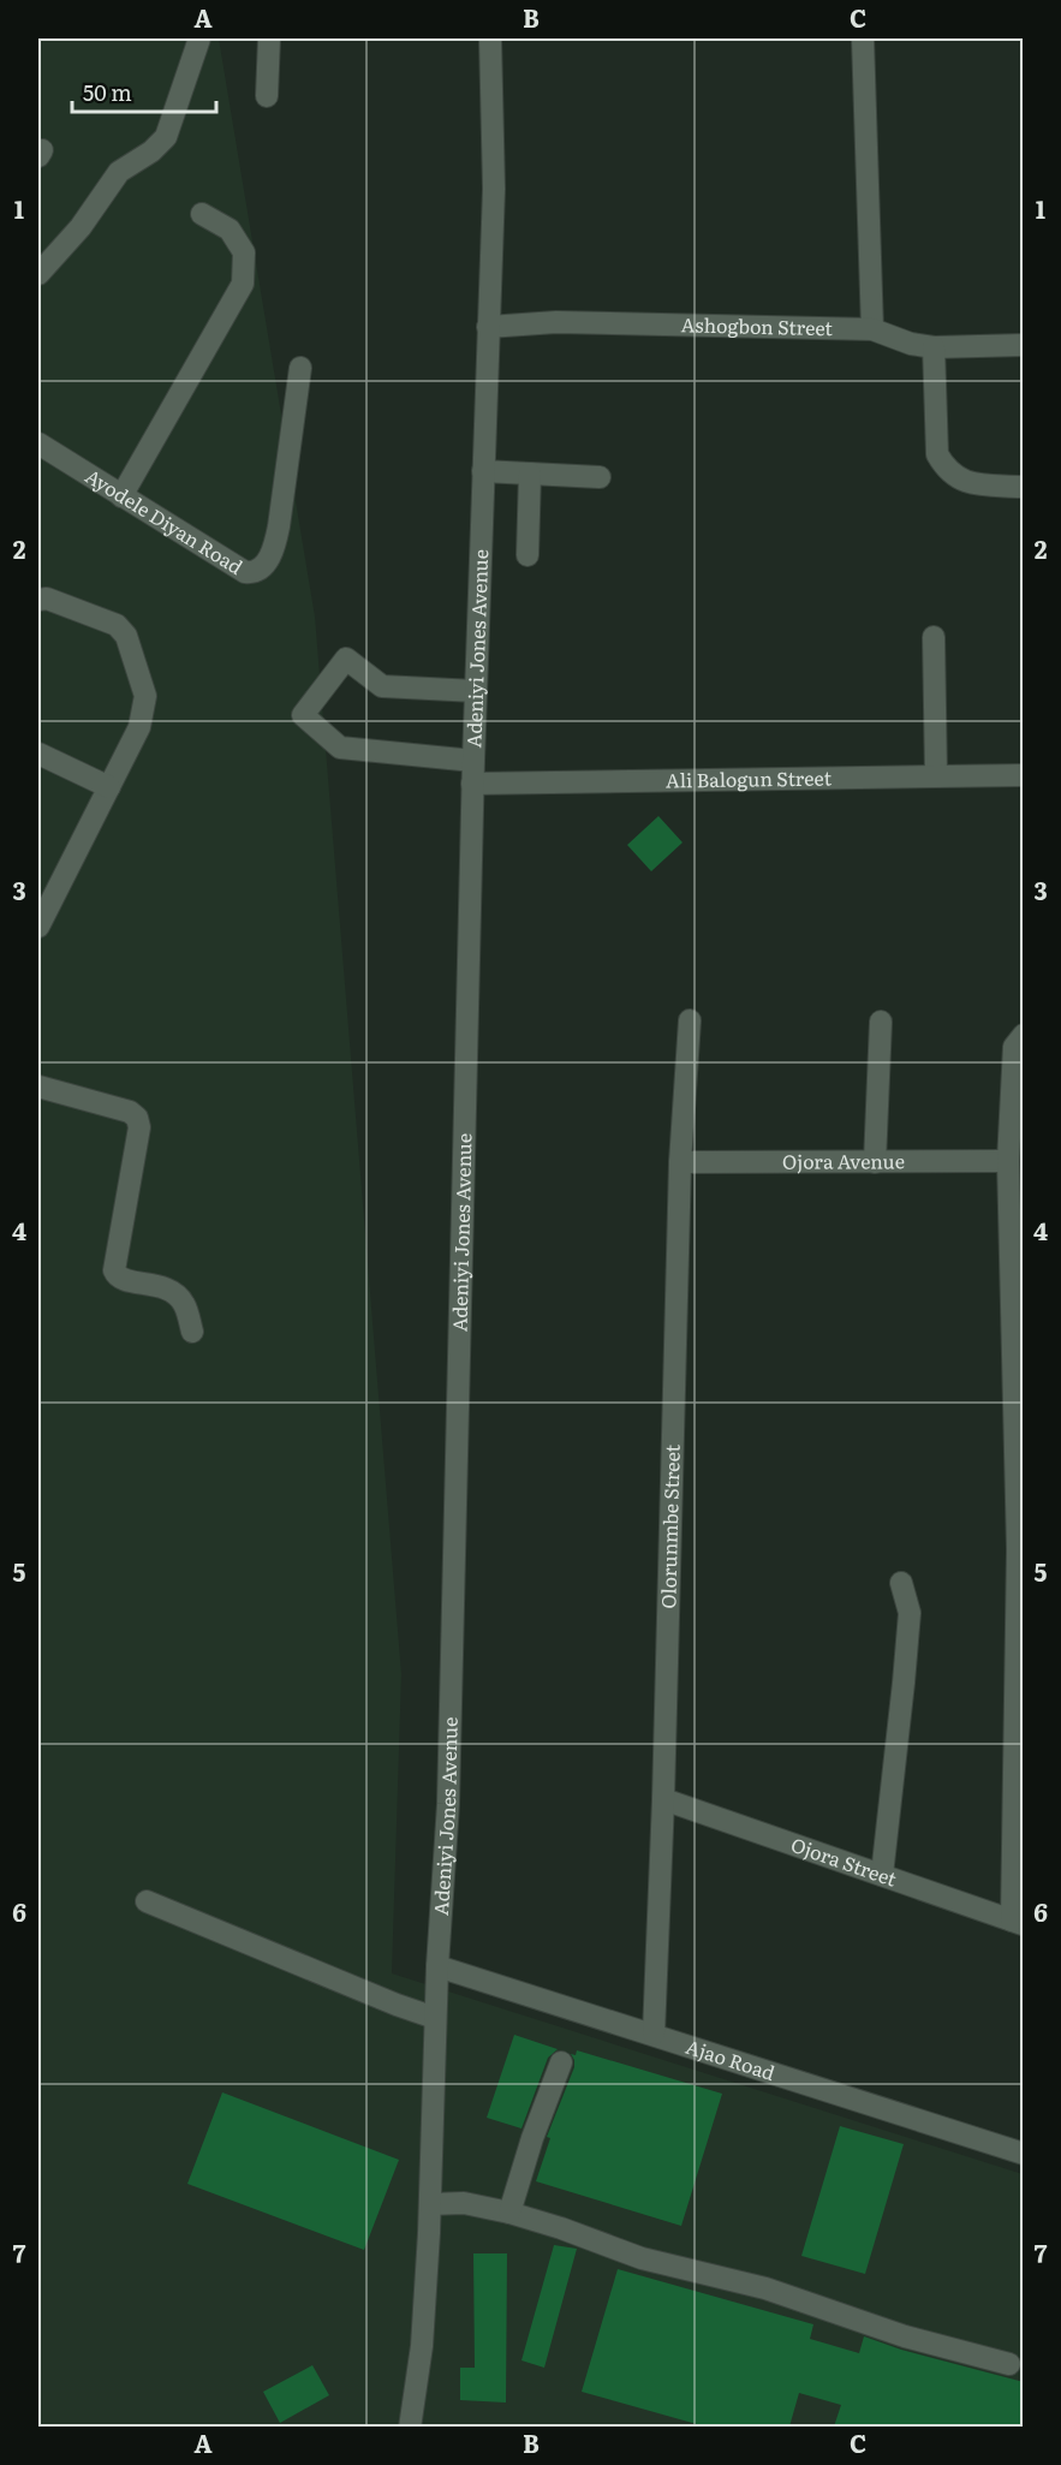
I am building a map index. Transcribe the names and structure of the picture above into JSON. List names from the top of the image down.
{
  "streets": {
    "street": [
      "Ashogbon Street",
      "Ayodele Diyan Road",
      "Adeniyi Jones Avenue",
      "Ali Balogun Street",
      "Ojora Avenue",
      "Olorunmbe Street",
      "Ojora Street",
      "Ajao Road"
    ]
  },
  "crossings": [
    ["Ashogbon Street", "Adeniyi Jones Avenue"],
    ["Adeniyi Jones Avenue", "Ali Balogun Street"],
    ["Adeniyi Jones Avenue", "Ajao Road"],
    ["Ojora Avenue", "Olorunmbe Street"],
    ["Olorunmbe Street", "Ojora Street"],
    ["Olorunmbe Street", "Ajao Road"]
  ],
  "scale_bar": "50 m",
  "grid": {
    "columns": ["A", "B", "C"],
    "rows": [
      "1",
      "2",
      "3",
      "4",
      "5",
      "6",
      "7"
    ]
  }
}
